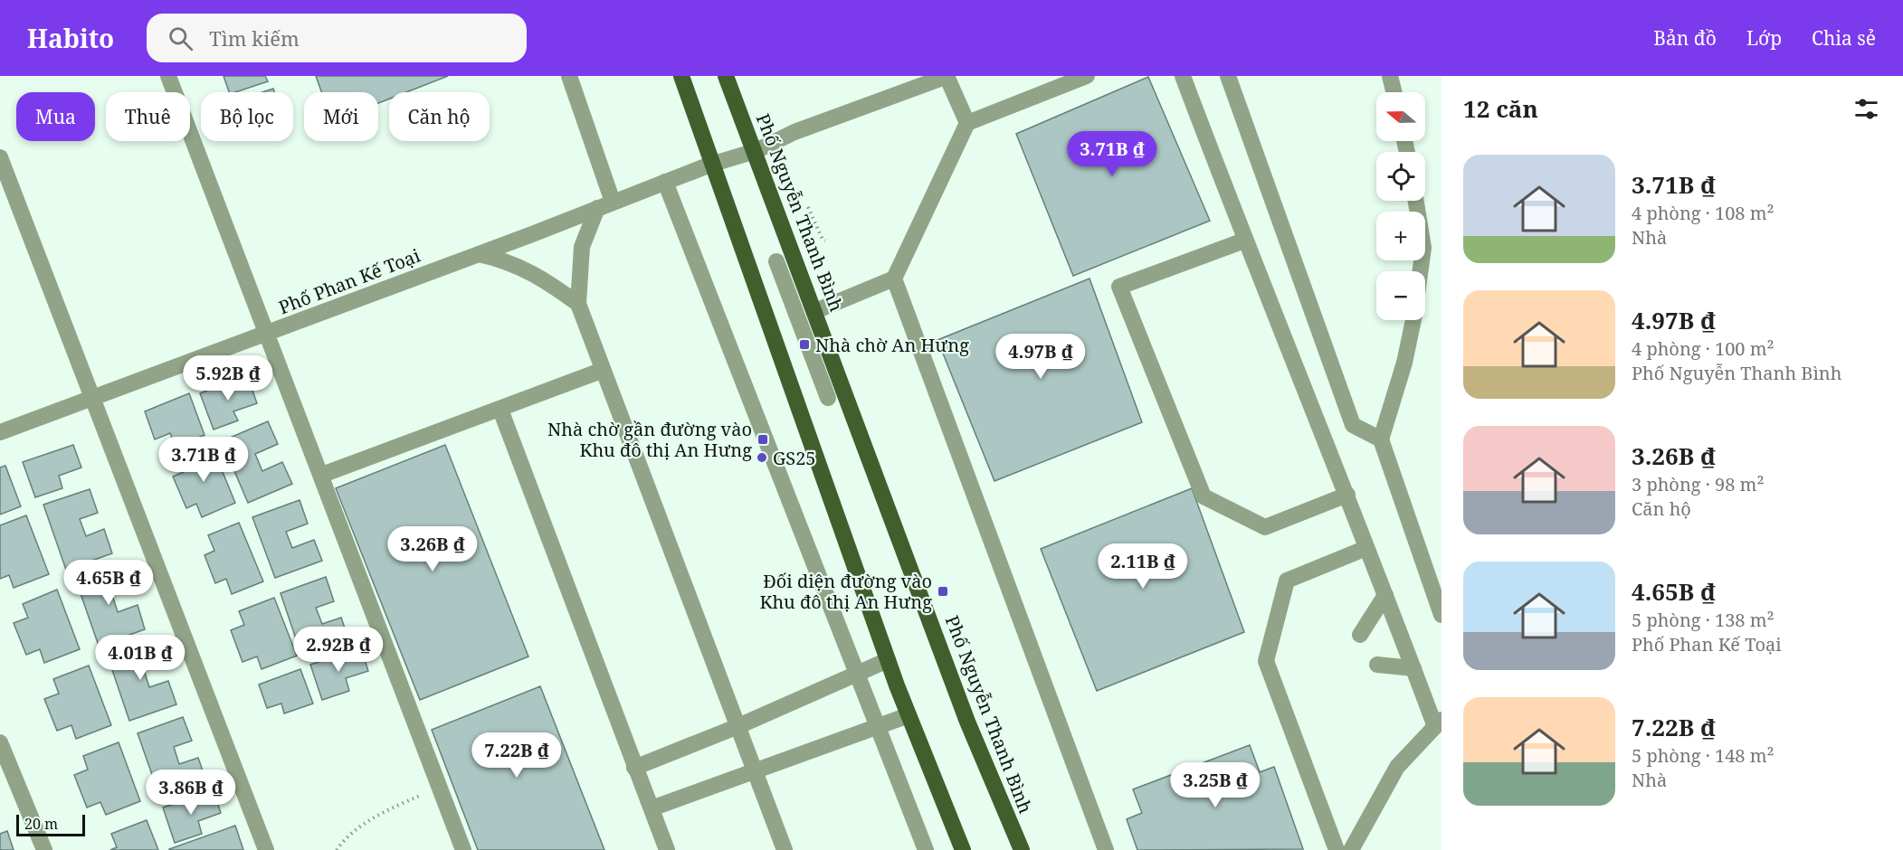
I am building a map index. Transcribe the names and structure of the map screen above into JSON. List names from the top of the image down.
{
  "streets": {
    "main road": ["Phố Nguyễn Thanh Bình"],
    "street": ["Phố Phan Kế Toại"]
  },
  "crossings": [
    ["Phố Nguyễn Thanh Bình", "Phố Phan Kế Toại"]
  ],
  "places": {
    "transit": ["Nhà chờ An Hưng", "Nhà chờ gần đường vào Khu đô thị An Hưng", "Đối diện đường vào Khu đô thị An Hưng"],
    "other": ["GS25"]
  },
  "scale_bar": "20 m",
  "north": "left",
  "page": {
    "header": "Habito",
    "search": "Tìm kiếm",
    "nav": ["Bản đồ", "Lớp", "Chia sẻ"],
    "heading": "12 căn",
    "map_buttons": ["+", "−"],
    "chip": [
      "Mua",
      "Thuê",
      "Bộ lọc",
      "Mới",
      "Căn hộ"
    ],
    "price": [
      "3.71B ₫",
      "4.97B ₫",
      "5.92B ₫",
      "3.71B ₫",
      "3.26B ₫",
      "2.11B ₫",
      "4.65B ₫",
      "2.92B ₫",
      "4.01B ₫",
      "7.22B ₫",
      "3.25B ₫",
      "3.86B ₫"
    ],
    "list": [
      {
        "name": "3.71B ₫",
        "note": "4 phòng · 108 m² · Nhà"
      },
      {
        "name": "4.97B ₫",
        "note": "4 phòng · 100 m² · Phố Nguyễn Thanh Bình"
      },
      {
        "name": "3.26B ₫",
        "note": "3 phòng · 98 m² · Căn hộ"
      },
      {
        "name": "4.65B ₫",
        "note": "5 phòng · 138 m² · Phố Phan Kế Toại"
      },
      {
        "name": "7.22B ₫",
        "note": "5 phòng · 148 m² · Nhà"
      }
    ],
    "scale": "20 m"
  }
}
